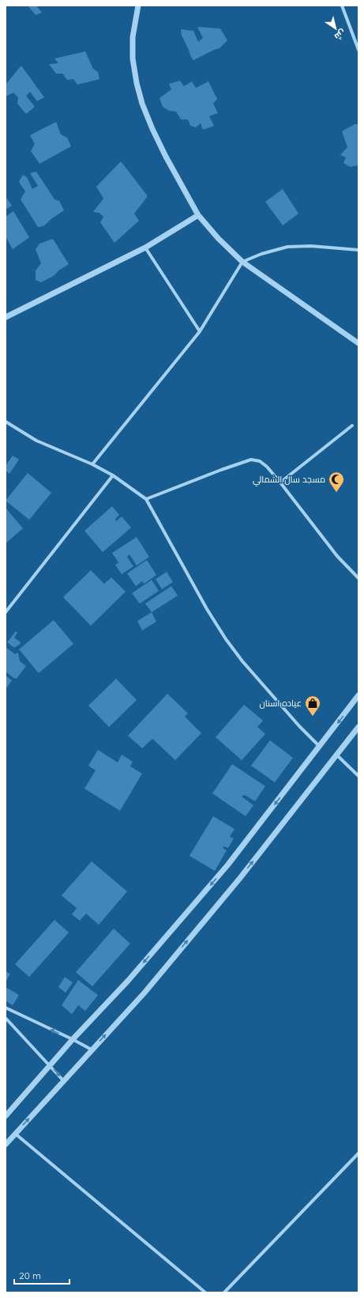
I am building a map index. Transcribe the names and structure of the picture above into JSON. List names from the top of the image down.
{
  "places": {
    "mosque": ["مسجد سال الشمالي"],
    "shop": ["عياده اسنان"]
  },
  "scale_bar": "20 m",
  "north": "bottom right"
}
